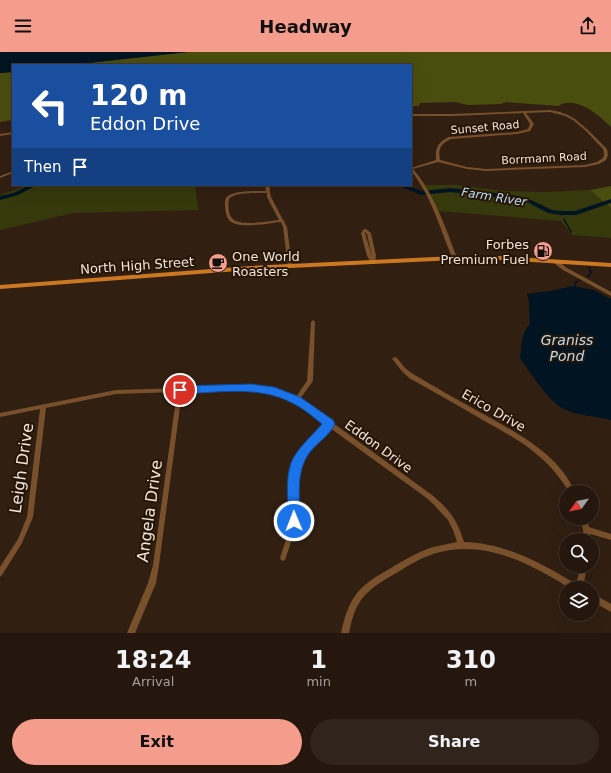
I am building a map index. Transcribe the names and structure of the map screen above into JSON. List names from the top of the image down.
{
  "streets": {
    "main road": ["North High Street"],
    "street": [
      "Sunset Road",
      "Borrmann Road",
      "Erico Drive",
      "Eddon Drive",
      "Leigh Drive",
      "Angela Drive"
    ]
  },
  "crossings": [
    ["Sunset Road", "Borrmann Road"],
    ["Eddon Drive", "Leigh Drive"],
    ["Eddon Drive", "Angela Drive"]
  ],
  "water": ["Farm River", "Graniss Pond"],
  "places": {
    "fuel station": ["Forbes Premium Fuel"],
    "cafe": ["One World Roasters"]
  },
  "north": "bottom left",
  "page": {
    "header": "Headway",
    "turn": ["120 m", "Eddon Drive"],
    "then": "Then",
    "eta": [
      "18:24",
      "Arrival",
      "1",
      "min",
      "310",
      "m"
    ],
    "buttons": ["Exit", "Share"]
  }
}
